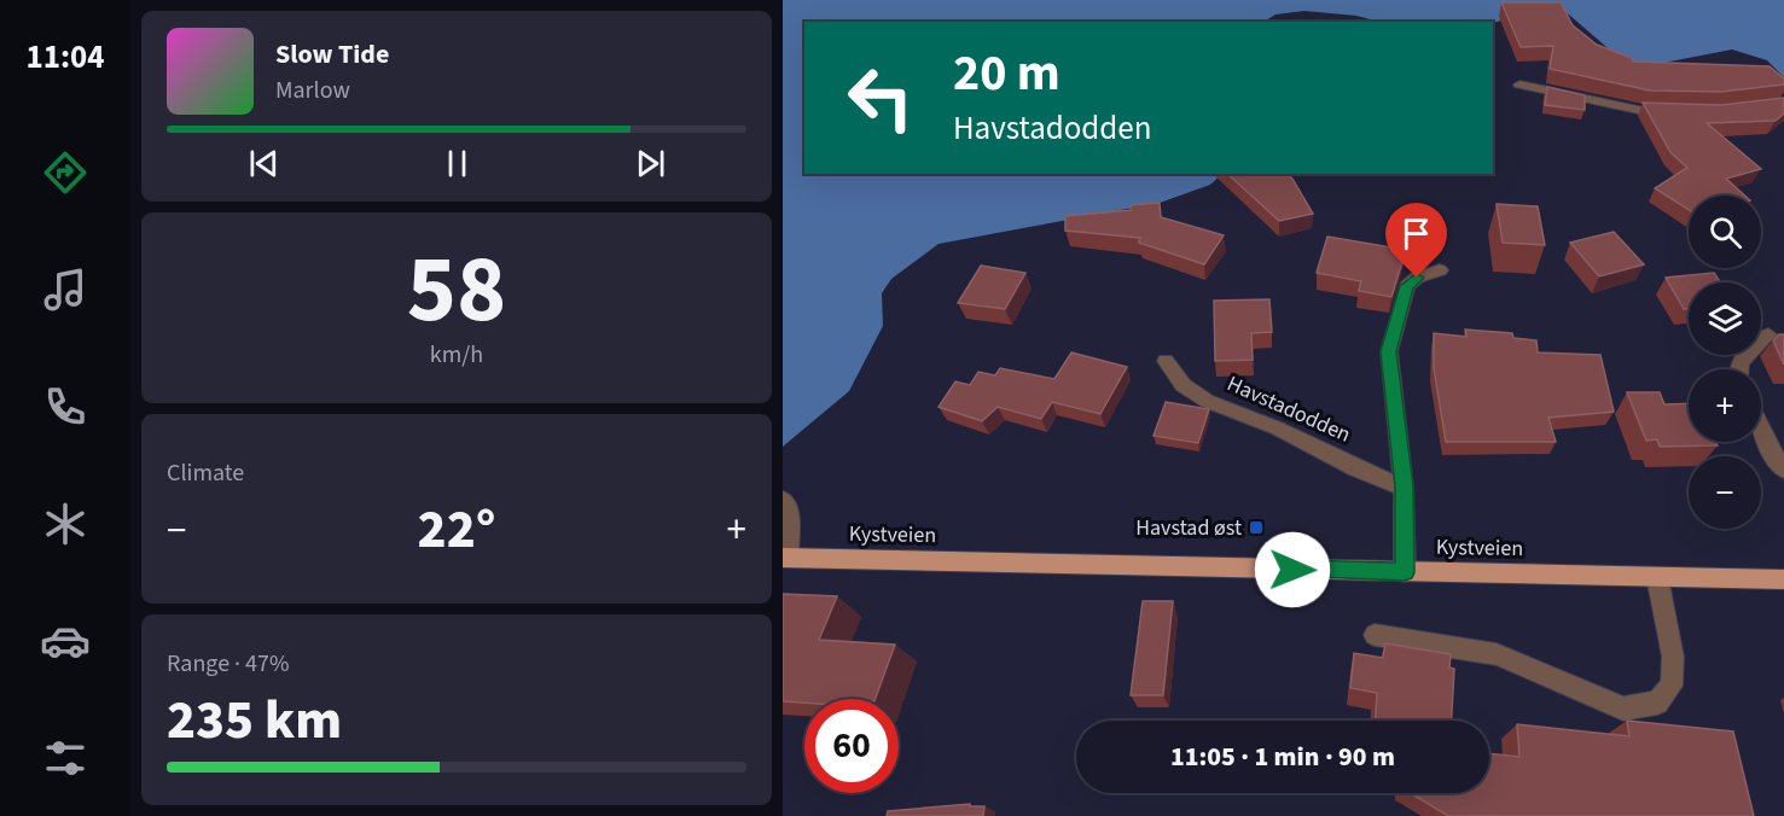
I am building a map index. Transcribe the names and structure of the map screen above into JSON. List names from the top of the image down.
{
  "streets": {
    "main road": ["Kystveien"],
    "street": ["Havstadodden"]
  },
  "places": {
    "transit": ["Havstad øst"]
  },
  "page": {
    "tabs": "11:04",
    "turn": ["20 m", "Havstadodden"],
    "song": ["Slow Tide", "Marlow"],
    "map_buttons": ["+", "−"],
    "tile": [
      ["58", "km/h"],
      "Climate",
      ["Range · 47%", "235 km"]
    ],
    "heat": ["−", "22°", "+"],
    "limit": "60",
    "trip": "11:05 · 1 min · 90 m"
  }
}
